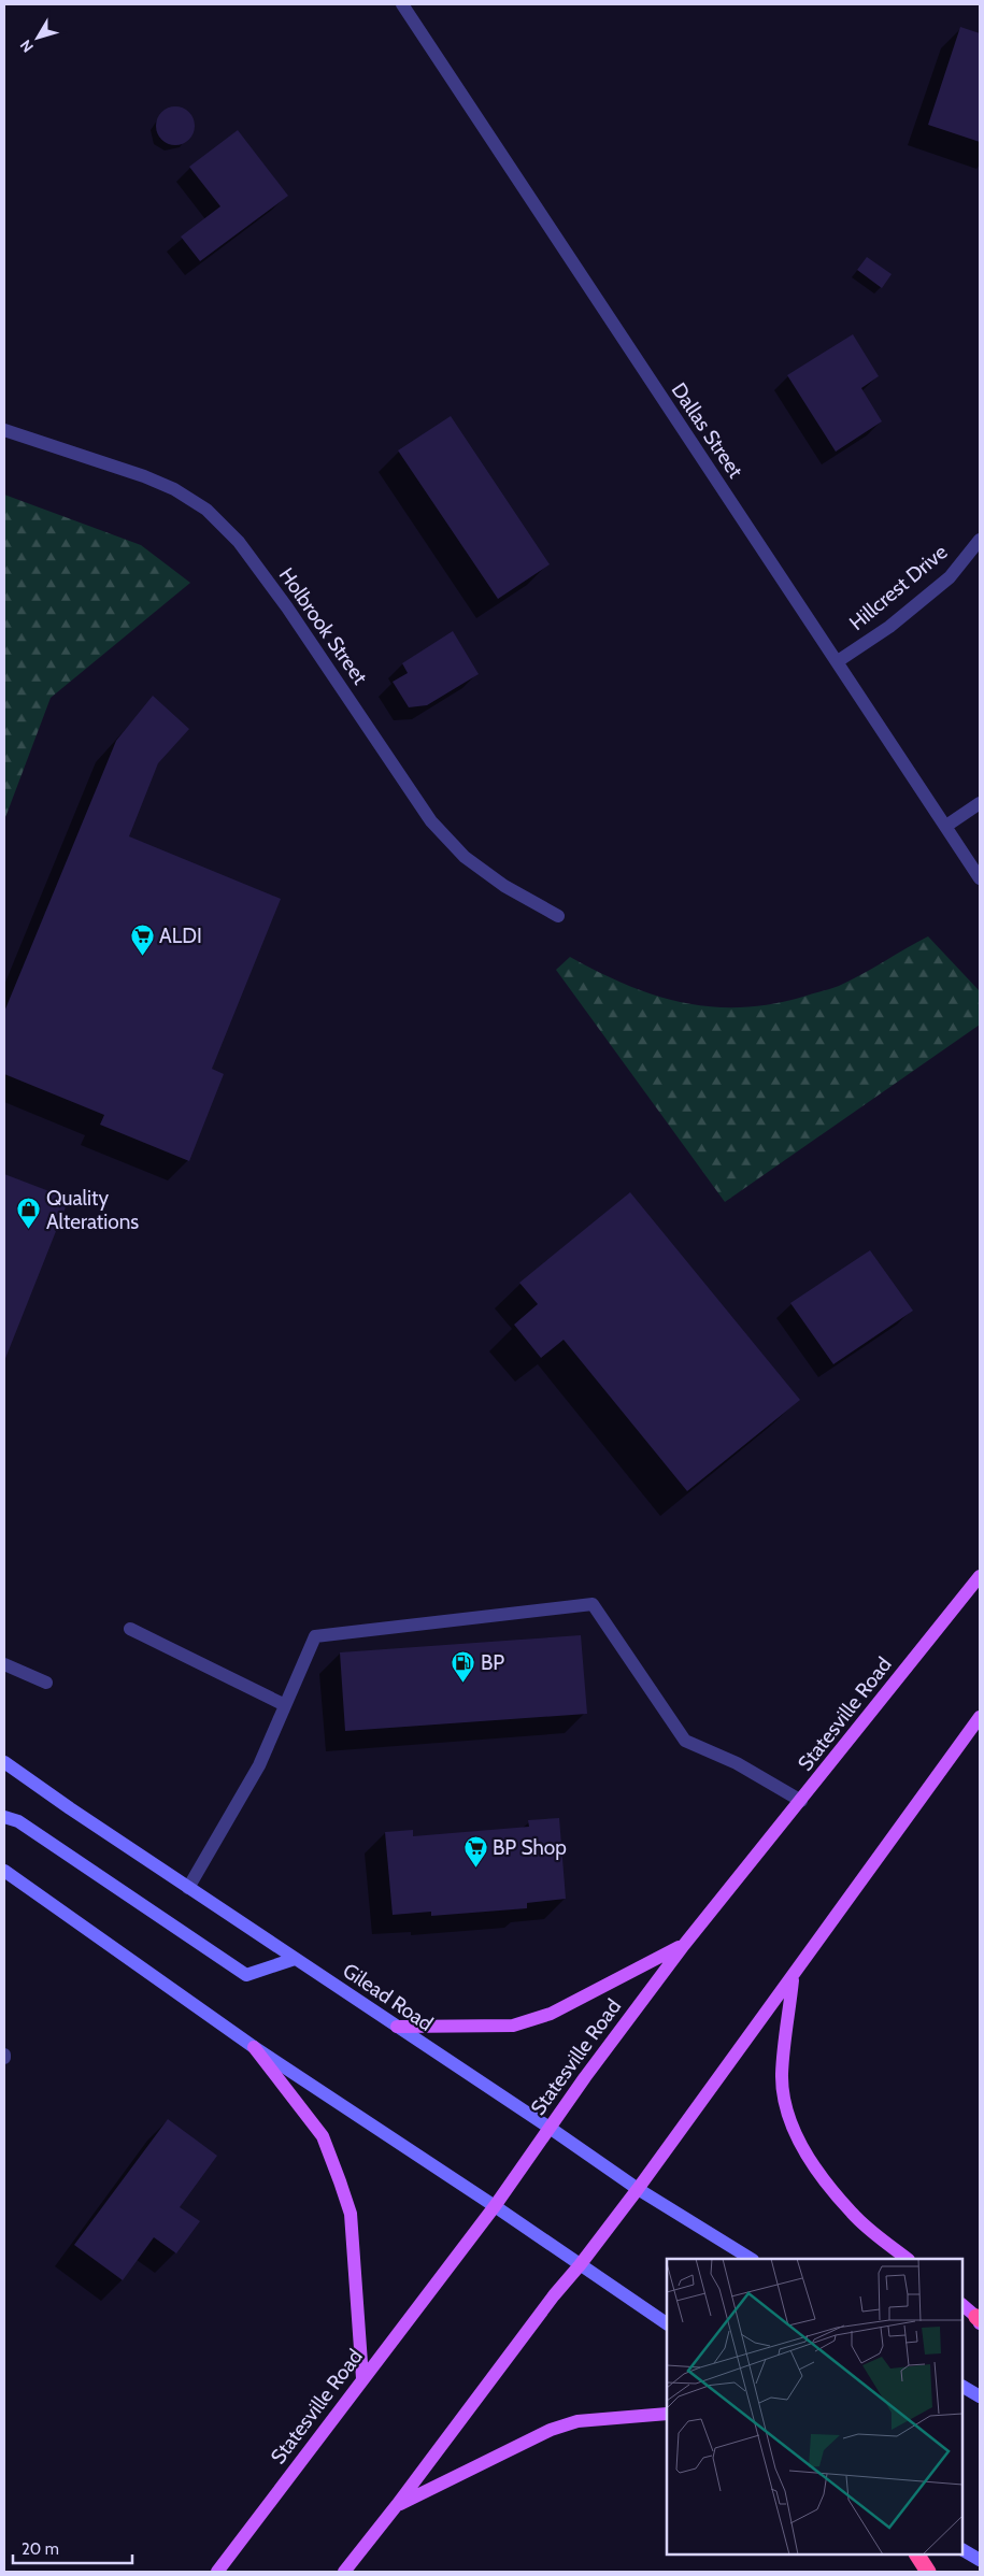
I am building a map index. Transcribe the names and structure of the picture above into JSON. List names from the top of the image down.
{
  "streets": {
    "main road": ["Statesville Road", "Gilead Road"],
    "street": ["Dallas Street", "Hillcrest Drive", "Holbrook Street"]
  },
  "crossings": [
    ["Dallas Street", "Hillcrest Drive"],
    ["Statesville Road", "Gilead Road"]
  ],
  "places": {
    "supermarket": ["ALDI", "BP Shop"],
    "shop": ["Quality Alterations"],
    "fuel station": ["BP"]
  },
  "scale_bar": "20 m",
  "north": "bottom left"
}
